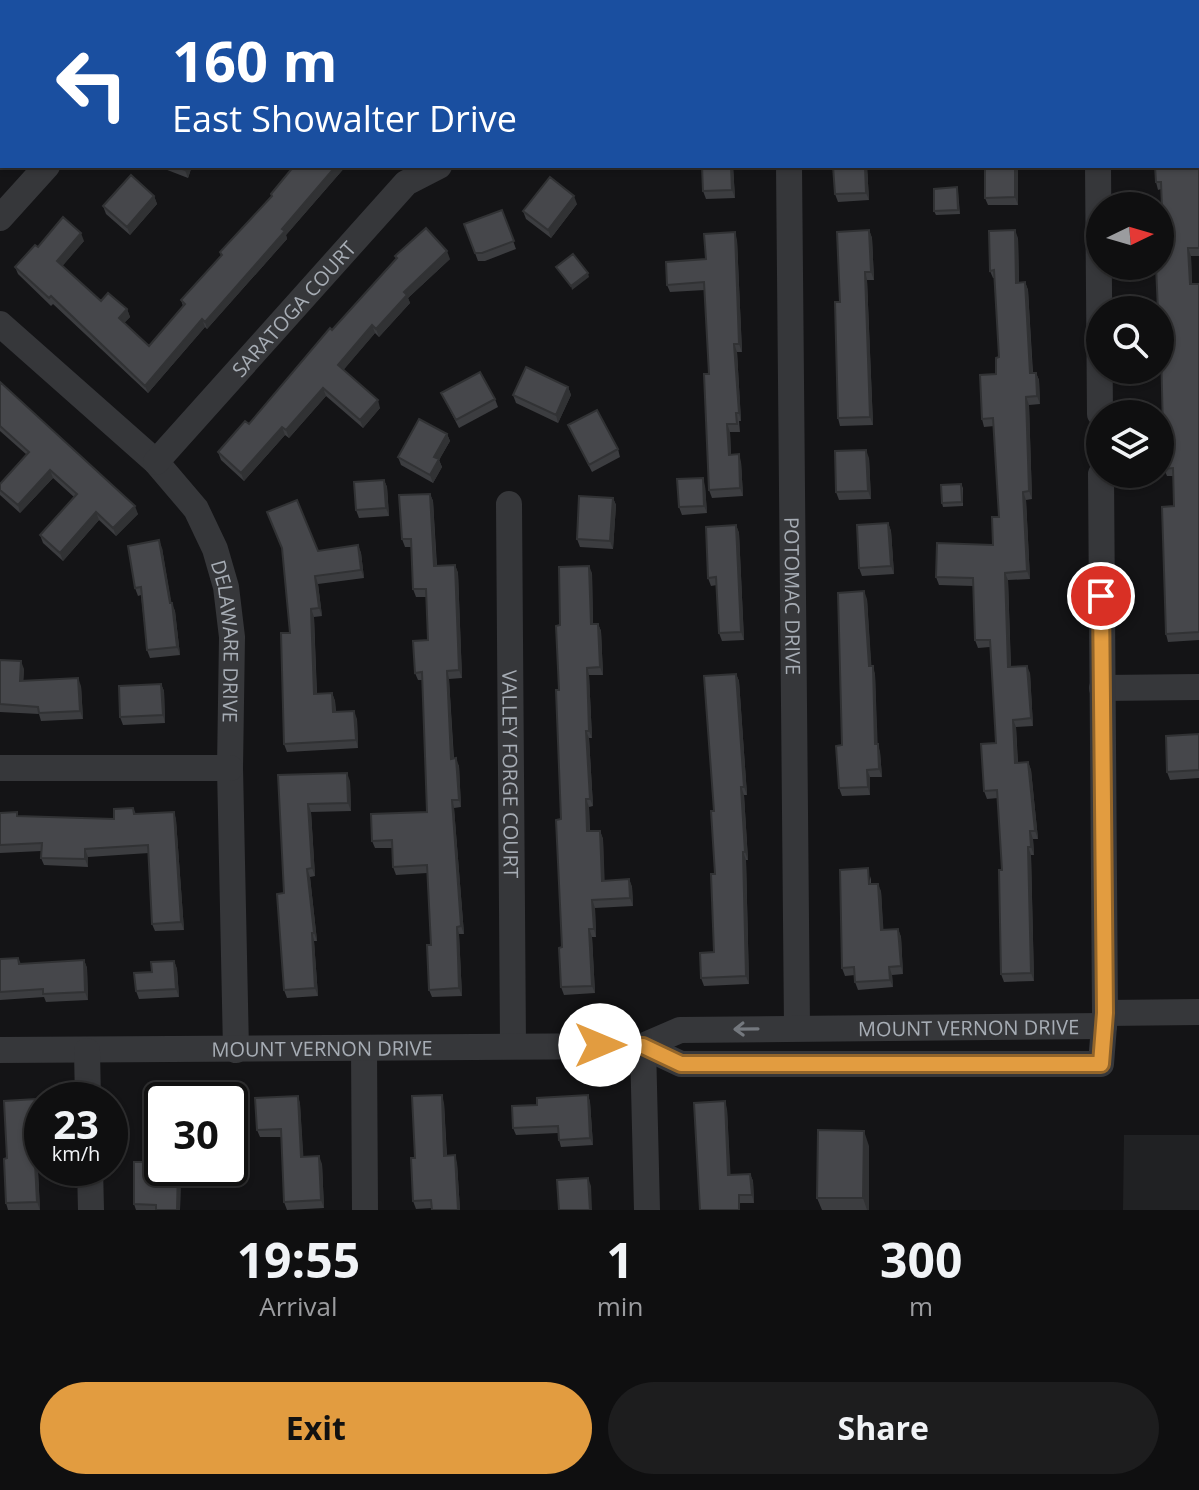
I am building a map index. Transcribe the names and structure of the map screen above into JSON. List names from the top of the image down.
{
  "streets": {
    "street": [
      "SARATOGA COURT",
      "POTOMAC DRIVE",
      "DELAWARE DRIVE",
      "VALLEY FORGE COURT",
      "MOUNT VERNON DRIVE"
    ]
  },
  "crossings": [
    ["SARATOGA COURT", "DELAWARE DRIVE"],
    ["POTOMAC DRIVE", "MOUNT VERNON DRIVE"],
    ["DELAWARE DRIVE", "MOUNT VERNON DRIVE"],
    ["VALLEY FORGE COURT", "MOUNT VERNON DRIVE"]
  ],
  "north": "right",
  "page": {
    "turn": ["160 m", "East Showalter Drive"],
    "speed": "23 km/h",
    "limit": "30",
    "eta": [
      "19:55",
      "Arrival",
      "1",
      "min",
      "300",
      "m"
    ],
    "buttons": ["Exit", "Share"]
  }
}
